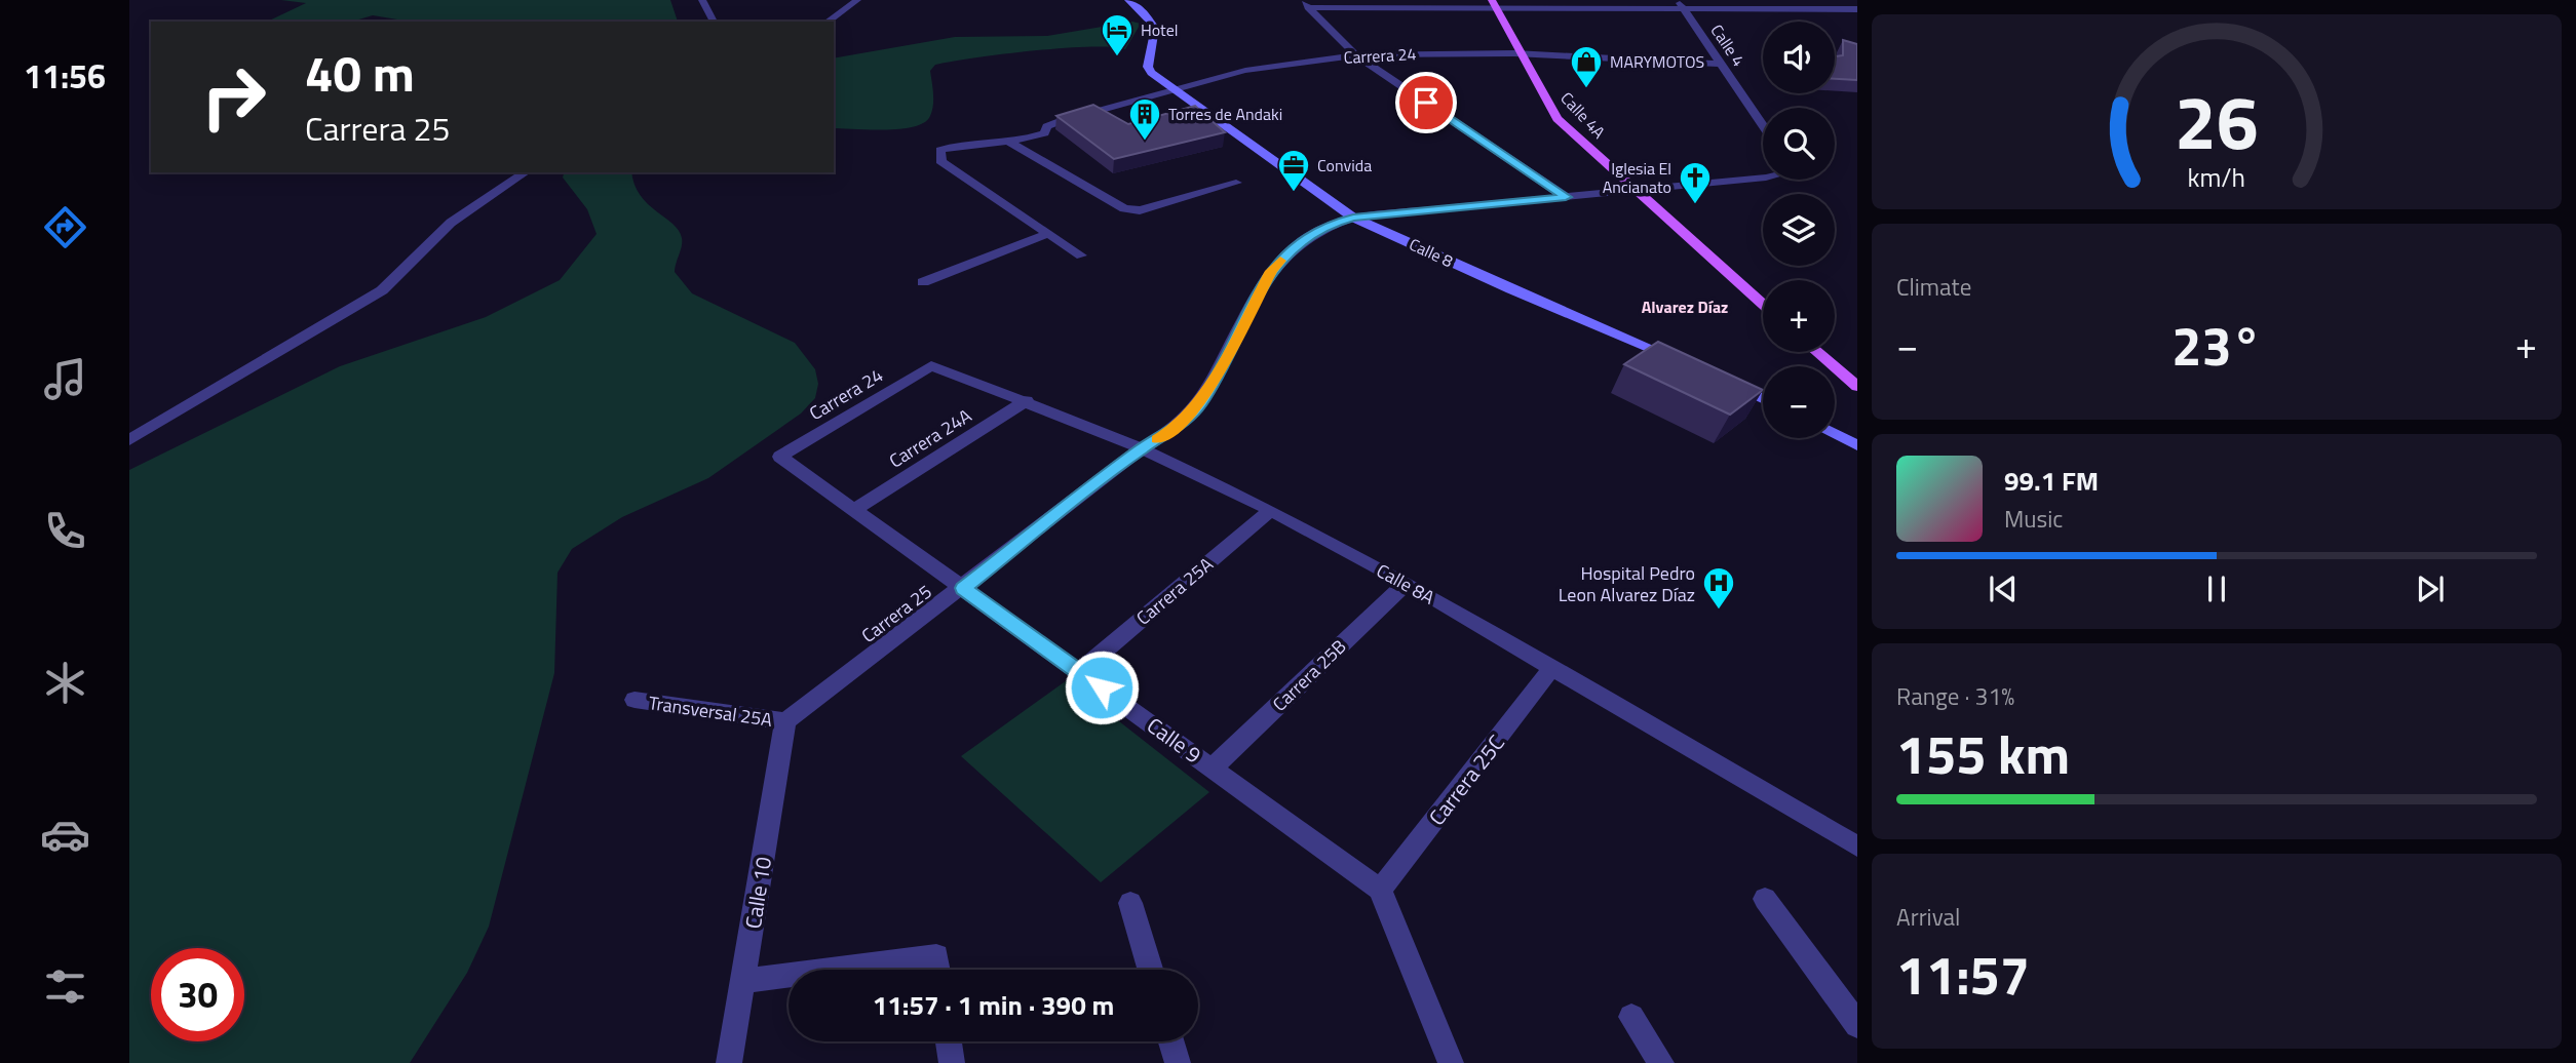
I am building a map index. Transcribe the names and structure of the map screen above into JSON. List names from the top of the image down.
{
  "streets": {
    "main road": ["Calle 4A", "Calle 8"],
    "street": [
      "Calle 4",
      "Carrera 24",
      "Carrera 24A",
      "Calle 8A",
      "Carrera 25A",
      "Carrera 25",
      "Carrera 25B",
      "Transversal 25A",
      "Calle 9",
      "Carrera 25C",
      "Calle 10"
    ]
  },
  "crossings": [
    ["Calle 4", "Carrera 24"],
    ["Carrera 24", "Calle 4A"],
    ["Carrera 24", "Calle 8"],
    ["Carrera 24", "Calle 8A"],
    ["Carrera 24", "Calle 9"],
    ["Calle 4A", "Carrera 25"],
    ["Calle 8", "Carrera 25"],
    ["Carrera 24A", "Calle 8A"],
    ["Carrera 24A", "Calle 9"],
    ["Calle 8A", "Carrera 25A"],
    ["Calle 8A", "Carrera 25"],
    ["Calle 8A", "Carrera 25B"],
    ["Calle 8A", "Carrera 25C"],
    ["Carrera 25A", "Calle 9"],
    ["Carrera 25", "Transversal 25A"],
    ["Carrera 25", "Calle 9"],
    ["Carrera 25", "Calle 10"],
    ["Carrera 25B", "Calle 9"],
    ["Transversal 25A", "Calle 10"],
    ["Calle 9", "Carrera 25C"]
  ],
  "districts": ["Alvarez Díaz"],
  "places": {
    "hotel": ["Hotel"],
    "shop": ["MARYMOTOS"],
    "building": ["Torres de Andaki"],
    "office": ["Convida"],
    "church": ["Iglesia El Ancianato"],
    "hospital": ["Hospital Pedro Leon Alvarez Díaz"]
  },
  "page": {
    "tabs": "11:56",
    "map_buttons": ["+", "−"],
    "turn": ["40 m", "Carrera 25"],
    "tile": [
      "Climate",
      ["Range · 31%", "155 km"],
      ["Arrival", "11:57"]
    ],
    "heat": ["−", "23°", "+"],
    "song": ["99.1 FM", "Music"],
    "limit": "30",
    "trip": "11:57 · 1 min · 390 m",
    "gauge": ["26", "km/h"]
  }
}
